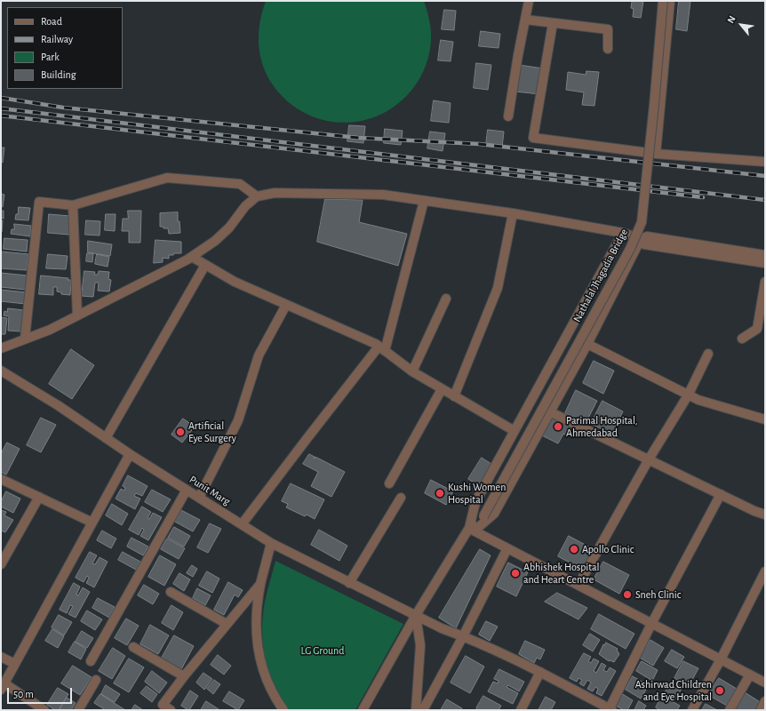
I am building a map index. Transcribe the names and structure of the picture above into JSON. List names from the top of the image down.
{
  "streets": {
    "street": ["Nathalal Jhagadia Bridge", "Punit Marg"]
  },
  "parks": ["LG Ground"],
  "places": [
    "Parimal Hospital, Ahmedabad",
    "Artificial Eye Surgery",
    "Kushi Women Hospital",
    "Apollo Clinic",
    "Abhishek Hospital and Heart Centre",
    "Sneh Clinic",
    "Ashirwad Children and Eye Hospital"
  ],
  "legend": [
    "Road",
    "Railway",
    "Park",
    "Building"
  ],
  "scale_bar": "50 m",
  "north": "top left"
}
